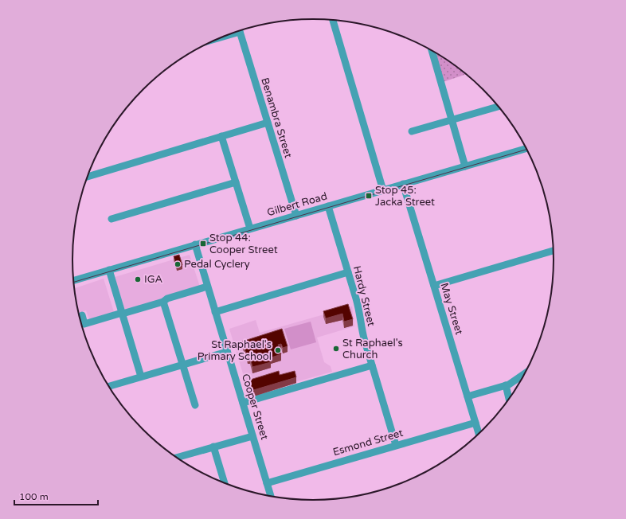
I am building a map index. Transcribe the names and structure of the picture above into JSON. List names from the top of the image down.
{
  "streets": {
    "street": [
      "Benambra Street",
      "Gilbert Road",
      "Hardy Street",
      "May Street",
      "Cooper Street",
      "Esmond Street"
    ]
  },
  "crossings": [
    ["Benambra Street", "Gilbert Road"],
    ["Gilbert Road", "Hardy Street"],
    ["Gilbert Road", "May Street"],
    ["Gilbert Road", "Cooper Street"],
    ["Hardy Street", "Esmond Street"],
    ["May Street", "Esmond Street"],
    ["Cooper Street", "Esmond Street"]
  ],
  "places": {
    "transit": ["Stop 45: Jacka Street", "Stop 44: Cooper Street"],
    "other": [
      "Pedal Cyclery",
      "IGA",
      "St Raphael's Church",
      "St Raphael's Primary School"
    ]
  },
  "scale_bar": "100 m"
}
